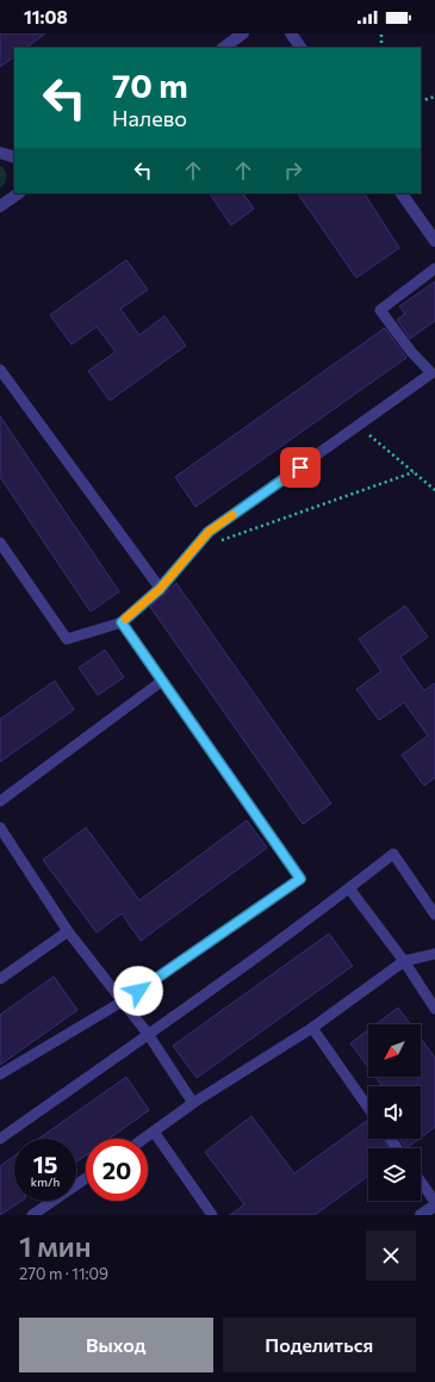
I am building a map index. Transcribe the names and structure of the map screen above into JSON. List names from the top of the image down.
{
  "north": "bottom left",
  "page": {
    "status": "11:08",
    "turn": ["70 m", "Налево"],
    "speed": "15 km/h",
    "limit": "20",
    "heading": ["1 мин", "270 m · 11:09"],
    "buttons": ["Выход", "Поделиться"]
  }
}
